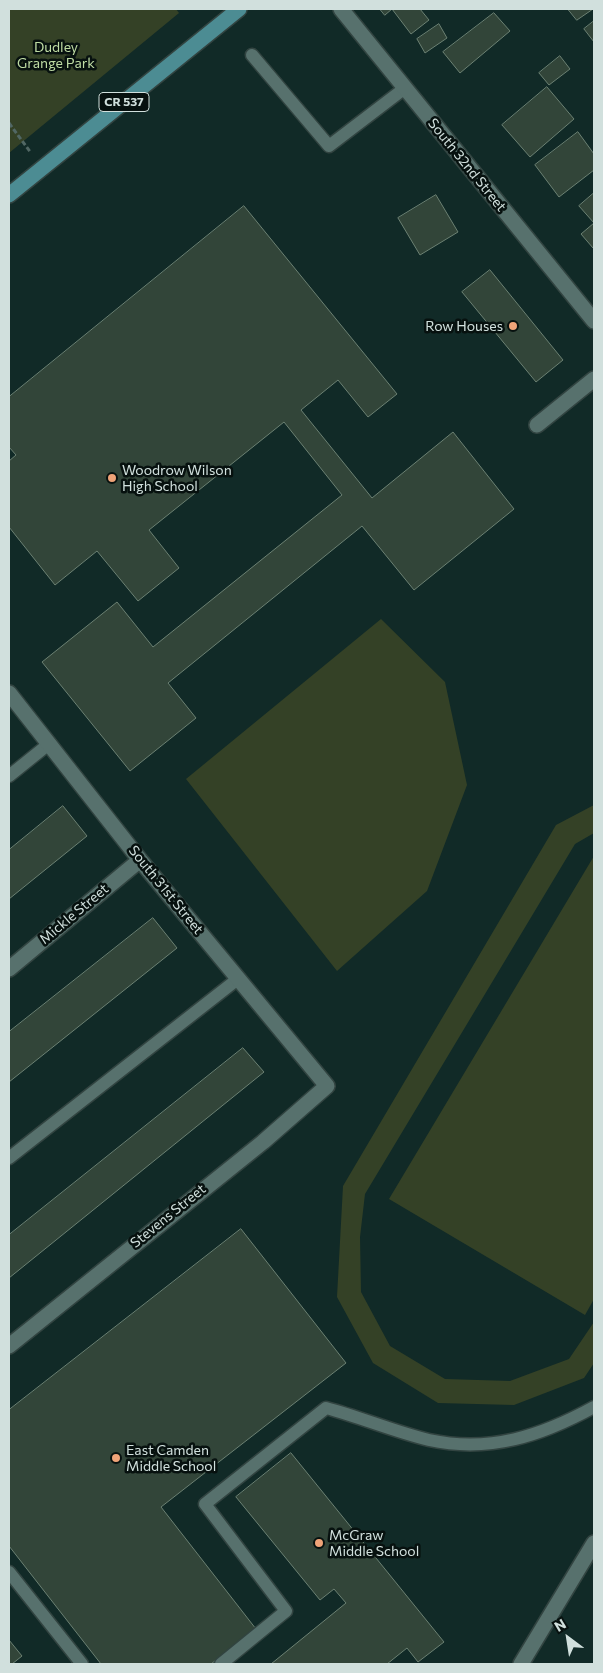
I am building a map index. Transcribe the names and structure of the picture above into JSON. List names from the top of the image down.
{
  "streets": {
    "main road": ["CR 537"],
    "street": [
      "South 32nd Street",
      "South 31st Street",
      "Mickle Street",
      "Stevens Street"
    ]
  },
  "crossings": [
    ["South 31st Street", "Mickle Street"],
    ["South 31st Street", "Stevens Street"]
  ],
  "parks": ["Dudley Grange Park"],
  "places": [
    "Row Houses",
    "Woodrow Wilson High School",
    "East Camden Middle School",
    "McGraw Middle School"
  ],
  "north": "top left"
}
